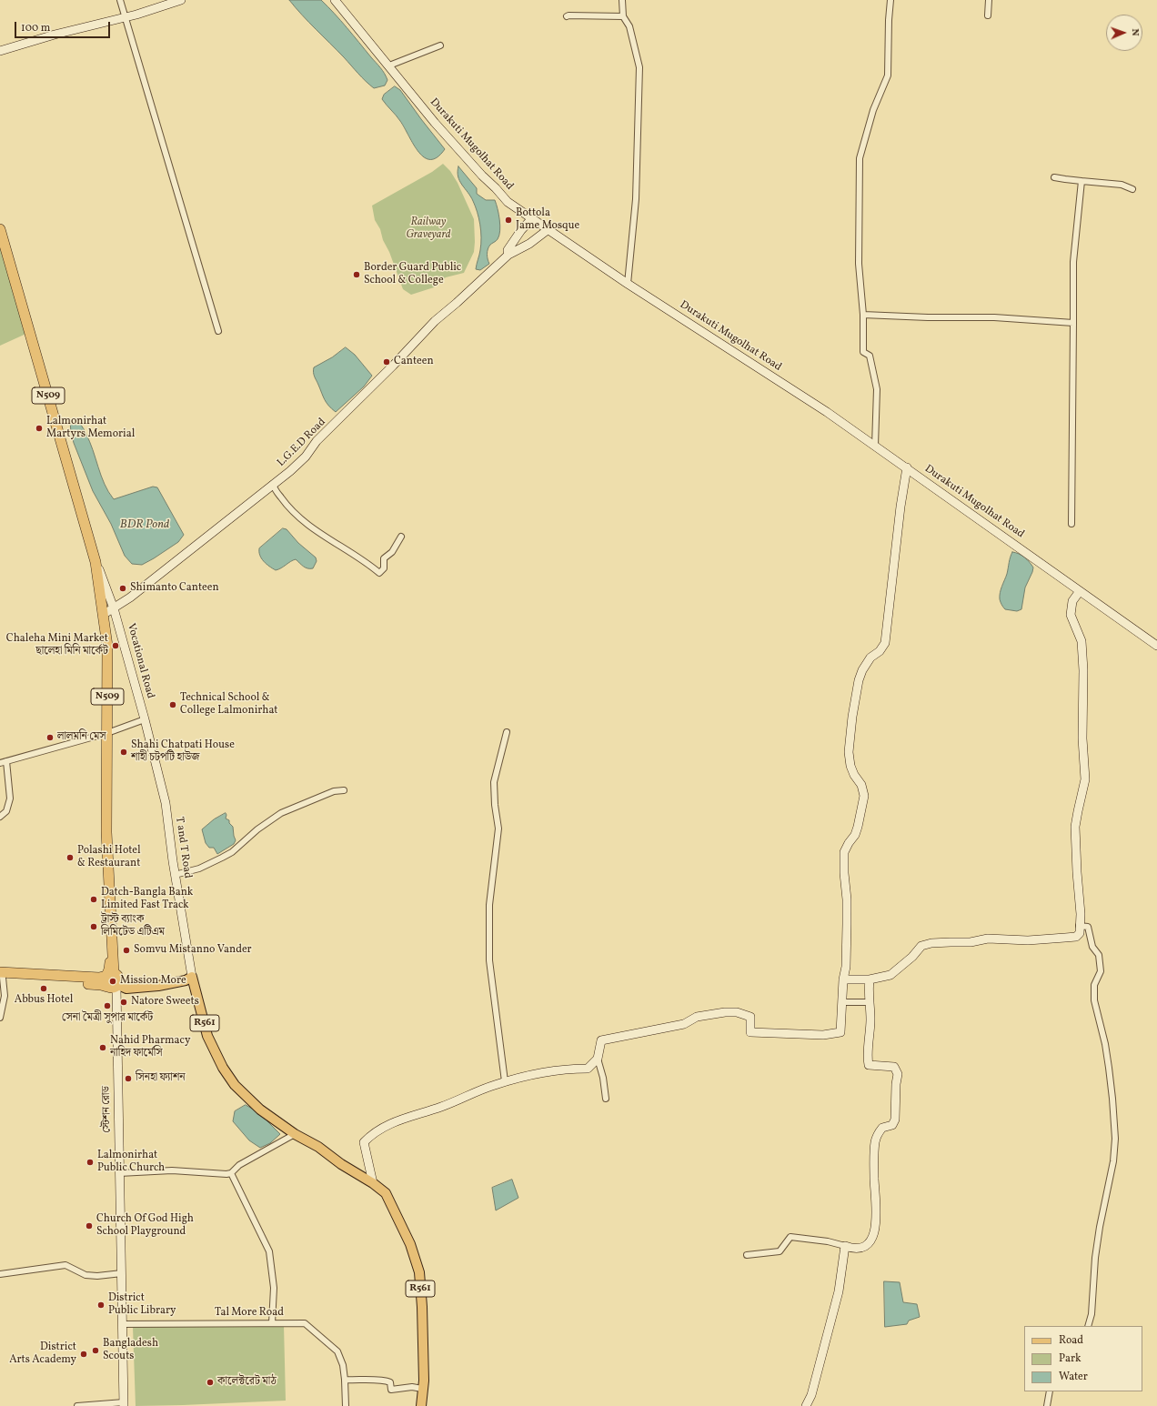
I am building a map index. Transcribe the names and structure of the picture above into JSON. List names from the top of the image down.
{
  "streets": {
    "highway": ["N509"],
    "main road": [
      "Durakuti Mugolhat Road",
      "L.G.E.D Road",
      "Vocational Road",
      "T and T Road",
      "R561",
      "স্টেশন রোড"
    ],
    "street": ["Tal More Road"]
  },
  "crossings": [
    ["N509", "L.G.E.D Road"],
    ["N509", "Vocational Road"],
    ["N509", "স্টেশন রোড"],
    ["L.G.E.D Road", "Vocational Road"],
    ["Vocational Road", "T and T Road"],
    ["T and T Road", "R561"],
    ["স্টেশন রোড", "Tal More Road"]
  ],
  "water": ["BDR Pond"],
  "parks": ["Railway Graveyard"],
  "places": [
    "Bottola Jame Mosque",
    "Border Guard Public School & College",
    "Canteen",
    "Lalmonirhat Martyrs Memorial",
    "Shimanto Canteen",
    "Chaleha Mini Market ছালেহা মিনি মার্কেট",
    "Technical School & College Lalmonirhat",
    "লালমনি মেস",
    "Shahi Chatpati House শাহী চটপটি হাউজ",
    "Polashi Hotel & Restaurant",
    "Datch-Bangla Bank Limited Fast Track",
    "ট্রাস্ট ব্যাংক লিমিটেড এটিএম",
    "Somvu Mistanno Vander",
    "Mission More",
    "Abbus Hotel",
    "Natore Sweets",
    "সেনা মৈত্রী সুপার মার্কেট",
    "Nahid Pharmacy নাহিদ ফার্মেসি",
    "সিনহা ফ্যাশন",
    "Lalmonirhat Public Church",
    "Church Of God High School Playground",
    "District Public Library",
    "Bangladesh Scouts",
    "District Arts Academy",
    "কালেক্টরেট মাঠ"
  ],
  "legend": ["Road", "Park", "Water"],
  "scale_bar": "100 m",
  "north": "right"
}
